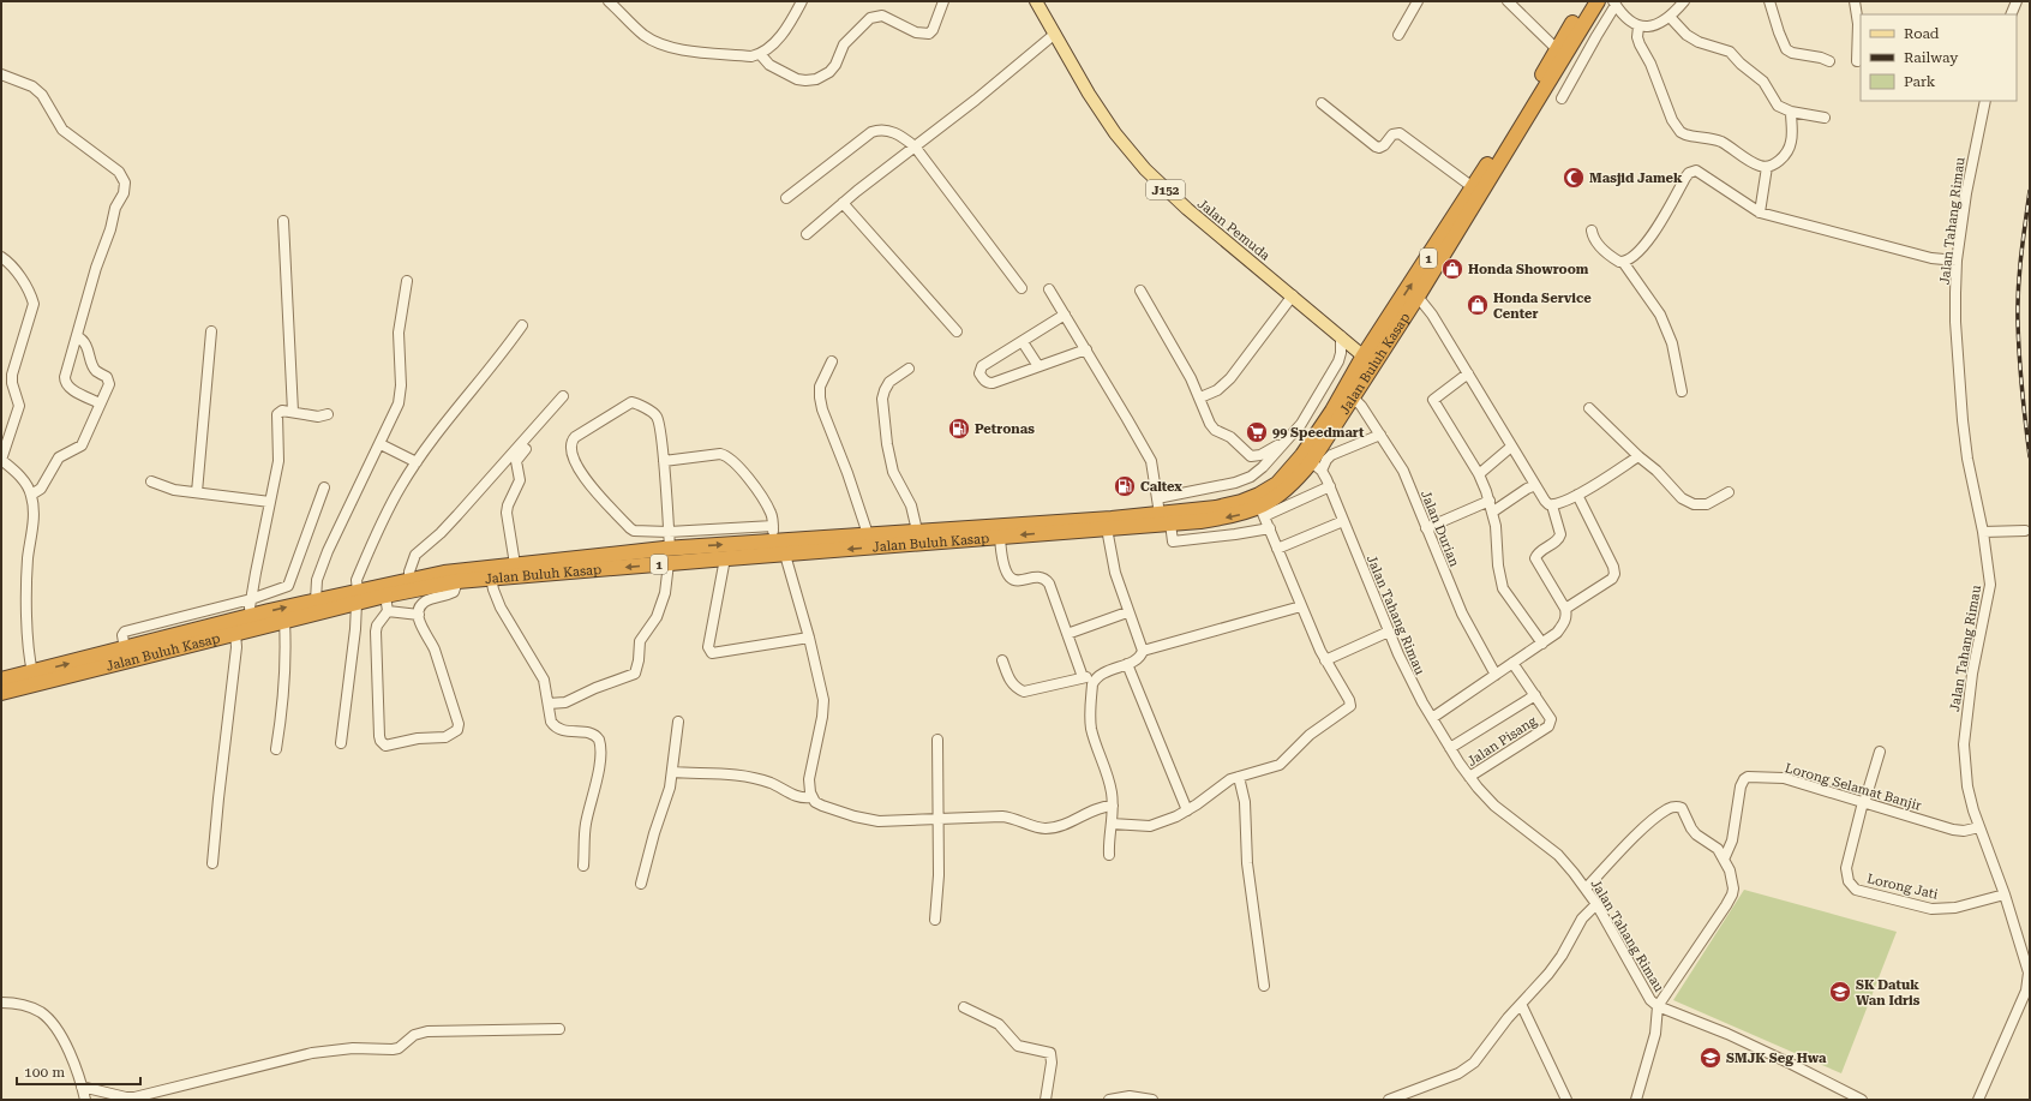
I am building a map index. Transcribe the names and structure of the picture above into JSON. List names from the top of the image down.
{
  "streets": {
    "highway": ["1", "Jalan Buluh Kasap"],
    "main road": ["J152", "Jalan Pemuda"],
    "street": [
      "Jalan Tahang Rimau",
      "Jalan Durian",
      "Jalan Pisang",
      "Lorong Selamat Banjir",
      "Lorong Jati"
    ]
  },
  "crossings": [
    ["Jalan Tahang Rimau", "Jalan Buluh Kasap"],
    ["Jalan Tahang Rimau", "Jalan Pisang"],
    ["Jalan Tahang Rimau", "Lorong Selamat Banjir"],
    ["Jalan Tahang Rimau", "Lorong Jati"],
    ["Jalan Pemuda", "Jalan Buluh Kasap"],
    ["Jalan Buluh Kasap", "Jalan Durian"],
    ["Lorong Selamat Banjir", "Lorong Jati"]
  ],
  "places": {
    "mosque": ["Masjid Jamek"],
    "shop": ["Honda Showroom", "Honda Service Center"],
    "fuel station": ["Petronas", "Caltex"],
    "supermarket": ["99 Speedmart"],
    "school or university": ["SK Datuk Wan Idris", "SMJK Seg Hwa"]
  },
  "legend": ["Road", "Railway", "Park"],
  "scale_bar": "100 m"
}
